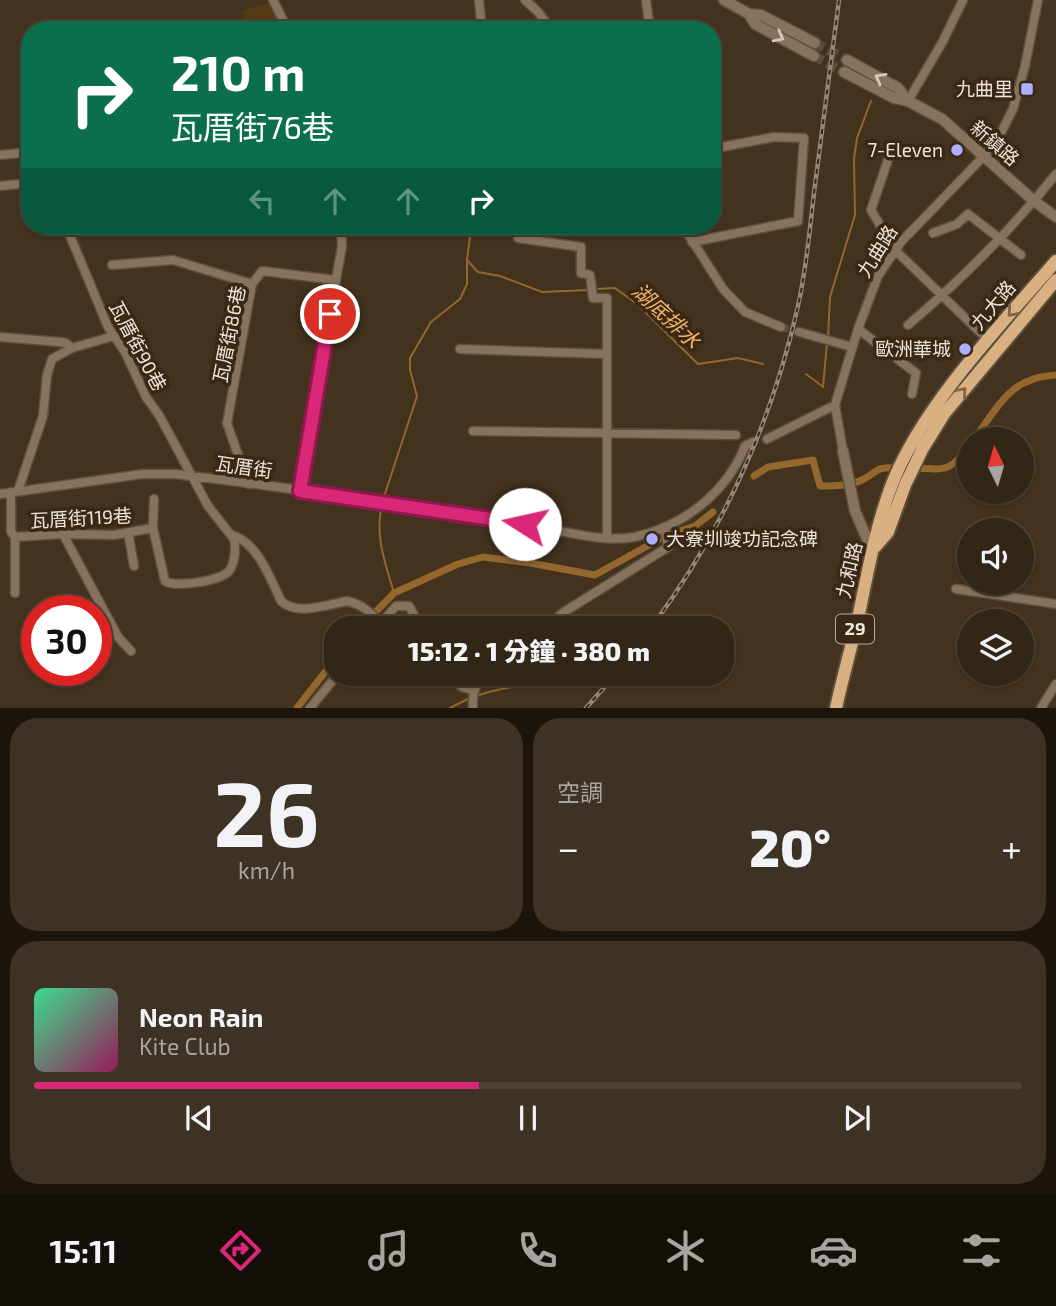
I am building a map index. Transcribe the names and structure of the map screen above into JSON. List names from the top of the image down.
{
  "streets": {
    "main road": ["九大路", "九和路", "29"],
    "street": [
      "新鎮路",
      "九曲路",
      "瓦厝街86巷",
      "瓦厝街90巷",
      "瓦厝街",
      "瓦厝街119巷"
    ]
  },
  "crossings": [
    ["新鎮路", "九曲路"],
    ["九曲路", "九和路"],
    ["九大路", "九和路"],
    ["瓦厝街86巷", "瓦厝街"],
    ["瓦厝街90巷", "瓦厝街"],
    ["瓦厝街", "瓦厝街119巷"]
  ],
  "water": ["湖底排水"],
  "places": {
    "transit": ["九曲里"],
    "other": ["7-Eleven", "歐洲華城", "大寮圳竣功記念碑"]
  },
  "north": "top",
  "page": {
    "turn": ["210 m", "瓦厝街76巷"],
    "limit": "30",
    "trip": "15:12 · 1 分鐘 · 380 m",
    "tile": [
      ["26", "km/h"],
      "空調"
    ],
    "heat": ["−", "20°", "+"],
    "song": ["Neon Rain", "Kite Club"],
    "tabs": "15:11"
  }
}
